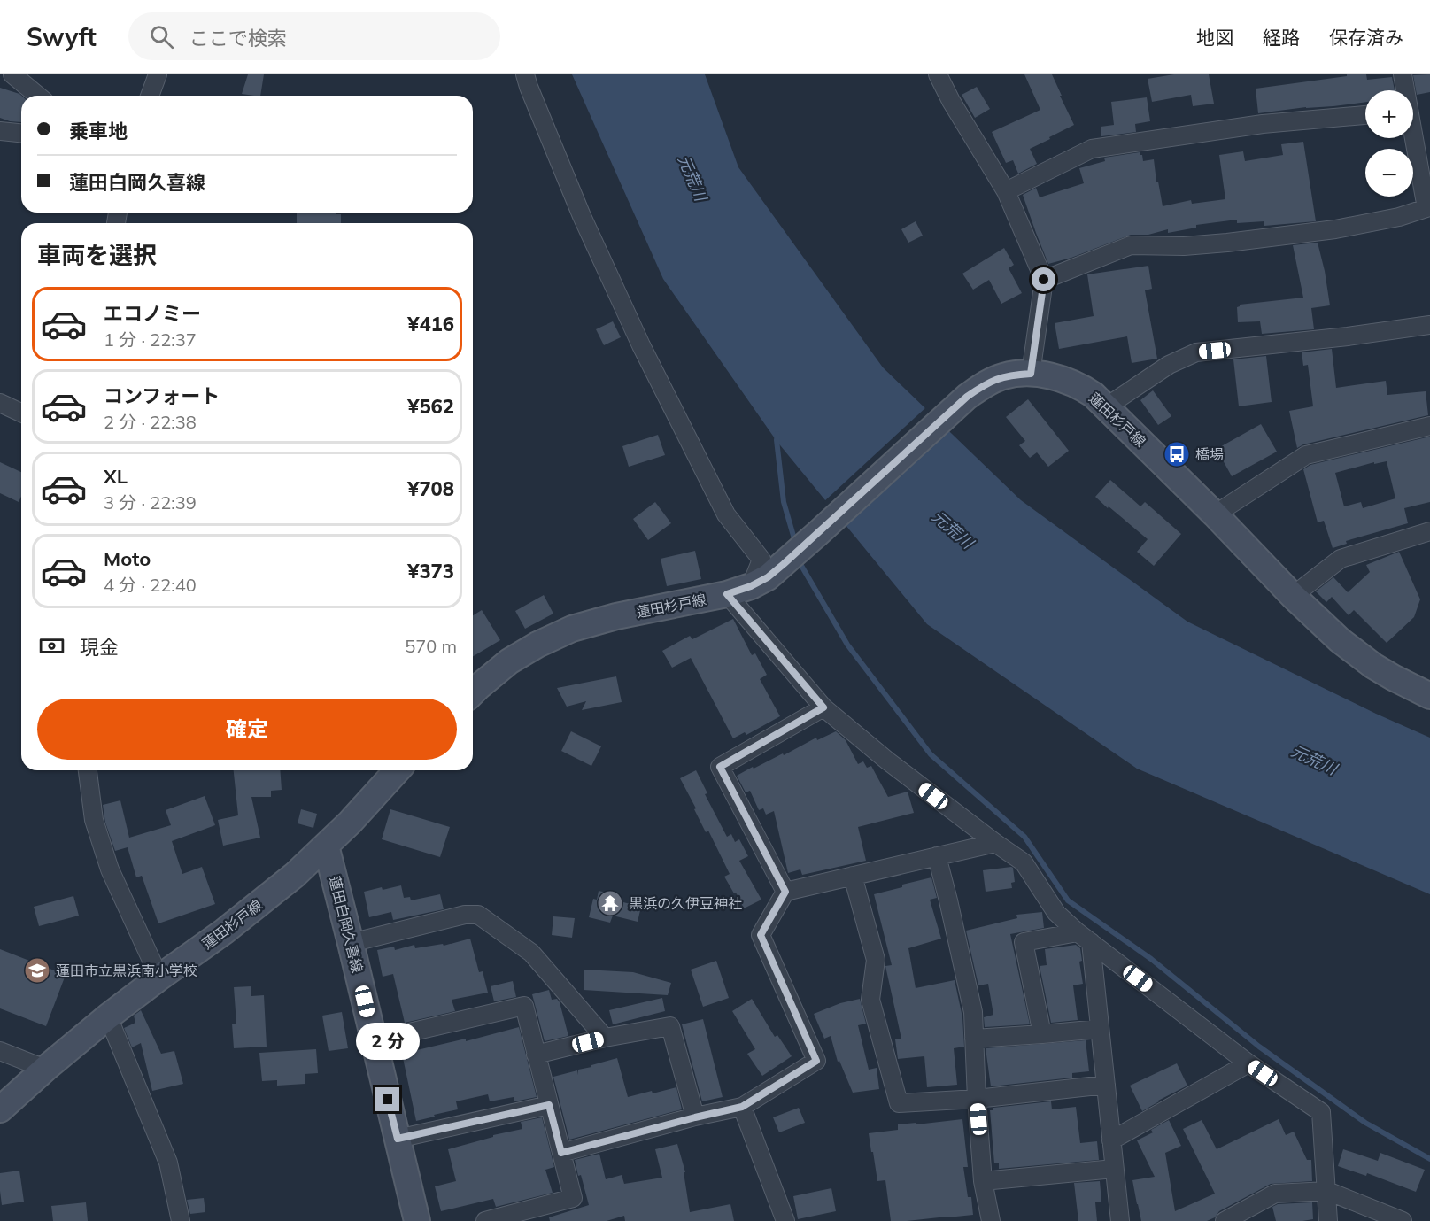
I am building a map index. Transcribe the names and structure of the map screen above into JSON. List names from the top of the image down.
{
  "streets": {
    "main road": ["蓮田杉戸線", "蓮田白岡久喜線"]
  },
  "crossings": [
    ["蓮田杉戸線", "蓮田白岡久喜線"]
  ],
  "water": ["元荒川"],
  "places": {
    "bus stop": ["橋場"],
    "temple": ["黒浜の久伊豆神社"],
    "school or university": ["蓮田市立黒浜南小学校"]
  },
  "page": {
    "header": "Swyft",
    "search": "ここで検索",
    "nav": ["地図", "経路", "保存済み"],
    "map_buttons": ["+", "−"],
    "banner": ["乗車地", "蓮田白岡久喜線"],
    "heading": "車両を選択",
    "list": [
      {
        "name": "エコノミー",
        "note": "1 分 · 22:37",
        "value": "¥416"
      },
      {
        "name": "コンフォート",
        "note": "2 分 · 22:38",
        "value": "¥562"
      },
      {
        "name": "XL",
        "note": "3 分 · 22:39",
        "value": "¥708"
      },
      {
        "name": "Moto",
        "note": "4 分 · 22:40",
        "value": "¥373"
      }
    ],
    "pay": ["現金", "570 m"],
    "buttons": "確定",
    "bubble": "2 分"
  }
}
